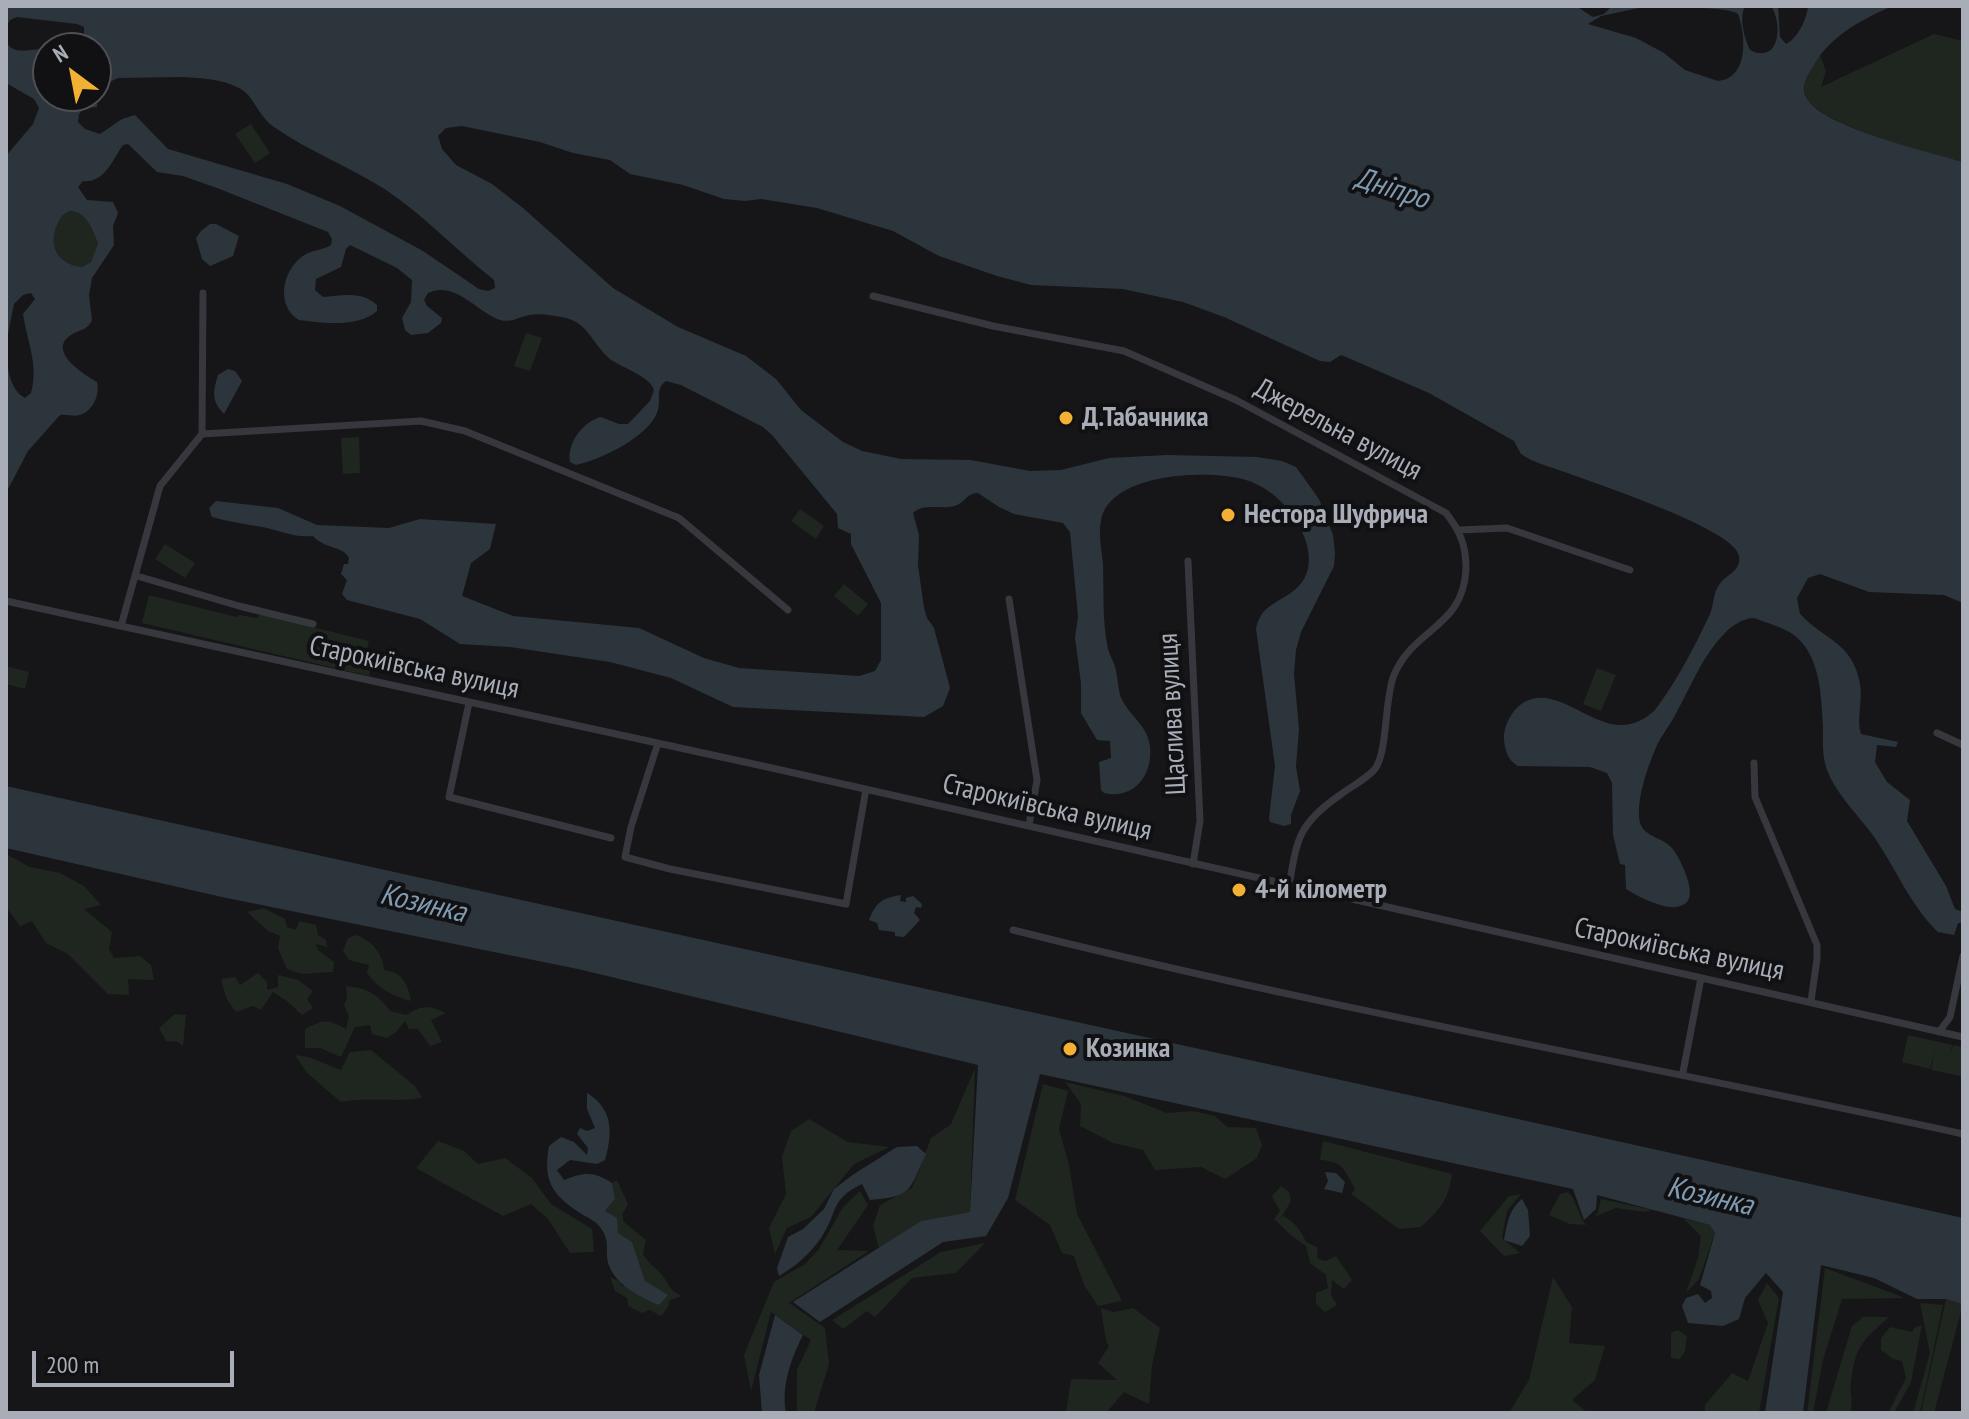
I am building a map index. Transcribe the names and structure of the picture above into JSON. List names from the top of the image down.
{
  "streets": {
    "street": ["Джерельна вулиця", "Старокиївська вулиця", "Щаслива вулиця"]
  },
  "crossings": [
    ["Старокиївська вулиця", "Щаслива вулиця"]
  ],
  "water": ["Дніпро", "Козинка"],
  "places": [
    "Д.Табачника",
    "Нестора Шуфрича",
    "4-й кілометр",
    "Козинка"
  ],
  "scale_bar": "200 m",
  "north": "top left"
}
